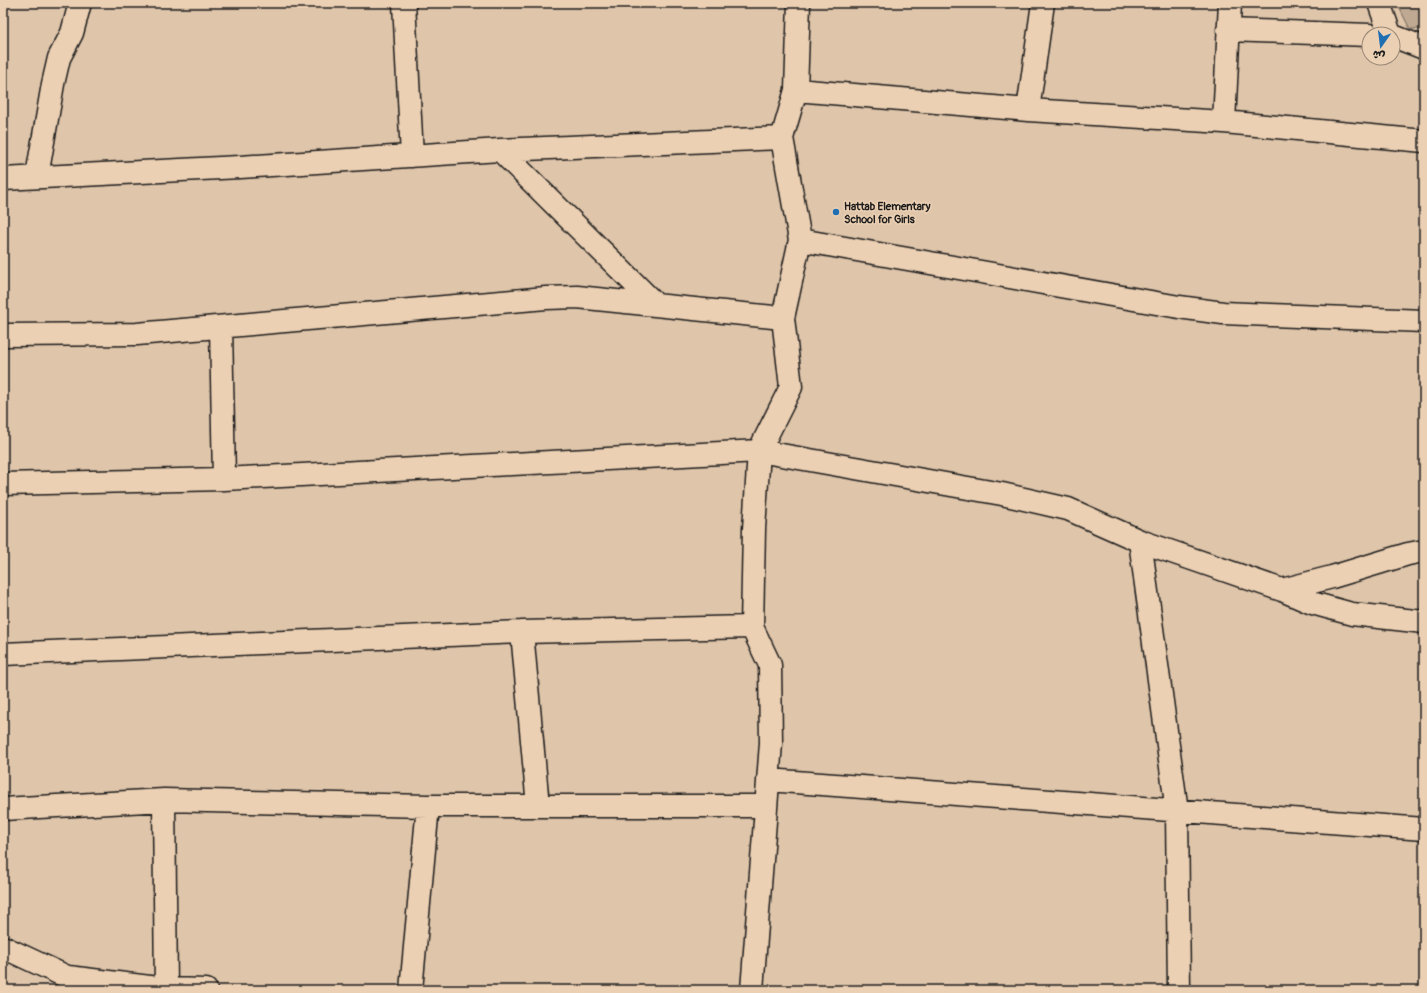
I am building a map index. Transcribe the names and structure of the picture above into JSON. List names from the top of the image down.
{
  "places": ["Hattab Elementary School for Girls"],
  "north": "bottom"
}
